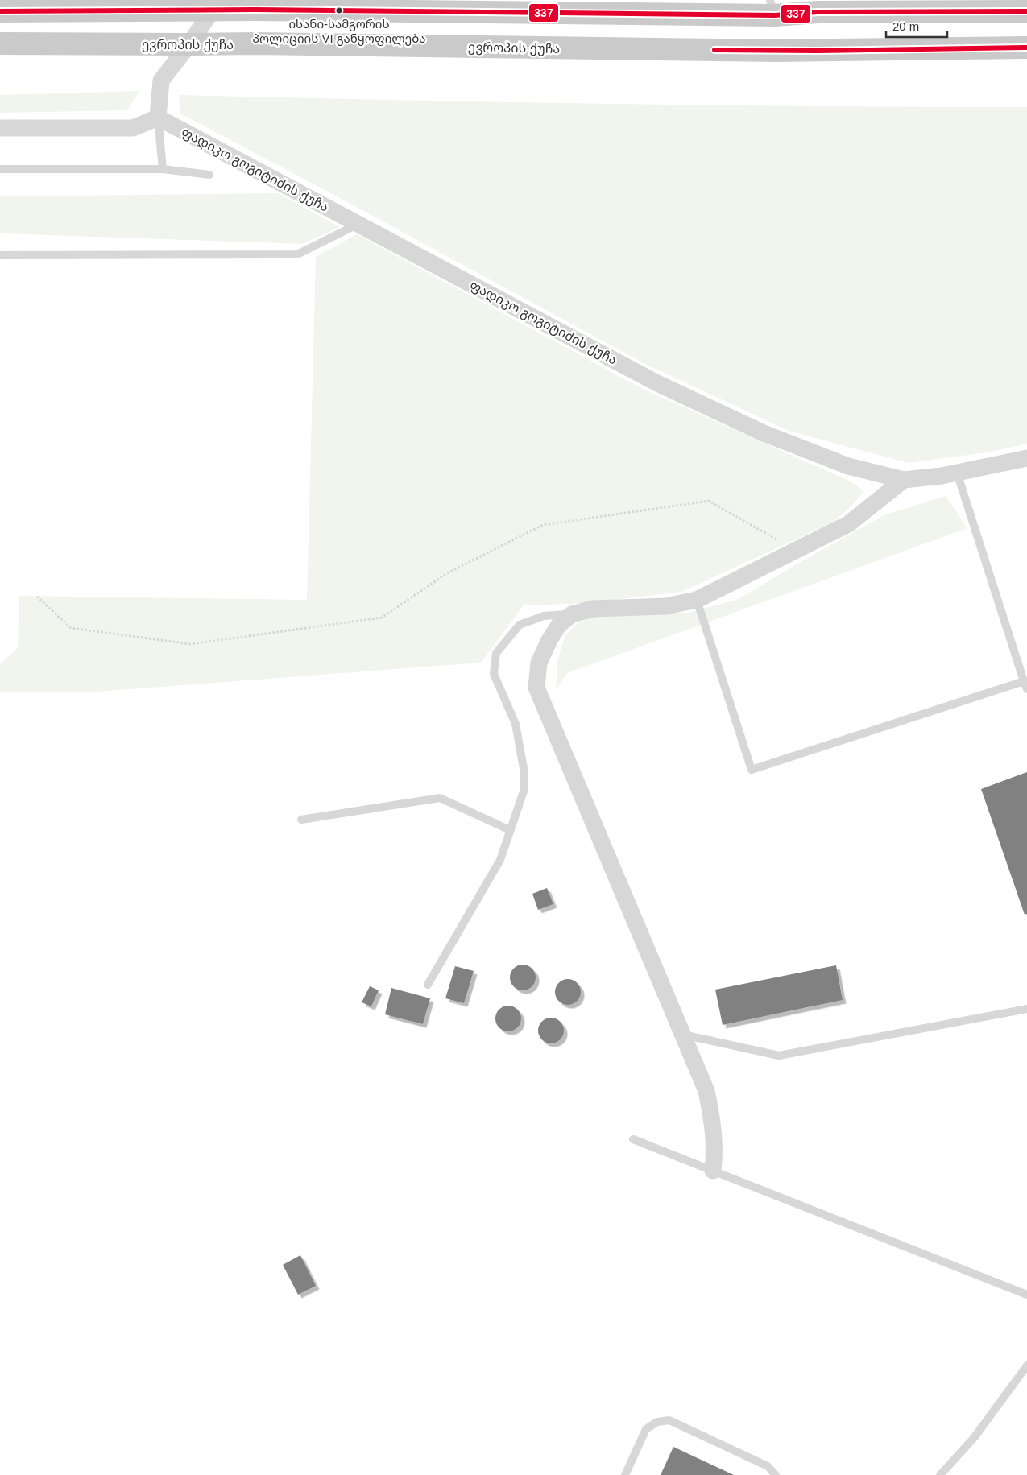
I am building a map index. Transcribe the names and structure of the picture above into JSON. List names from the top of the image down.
{
  "streets": {
    "main road": ["ევროპის ქუჩა"],
    "street": ["ფადიკო გოგიტიძის ქუჩა"]
  },
  "places": ["ისანი-სამგორის პოლიციის VI განყოფილება"],
  "lines": ["transit line 337"],
  "scale_bar": "20 m"
}
